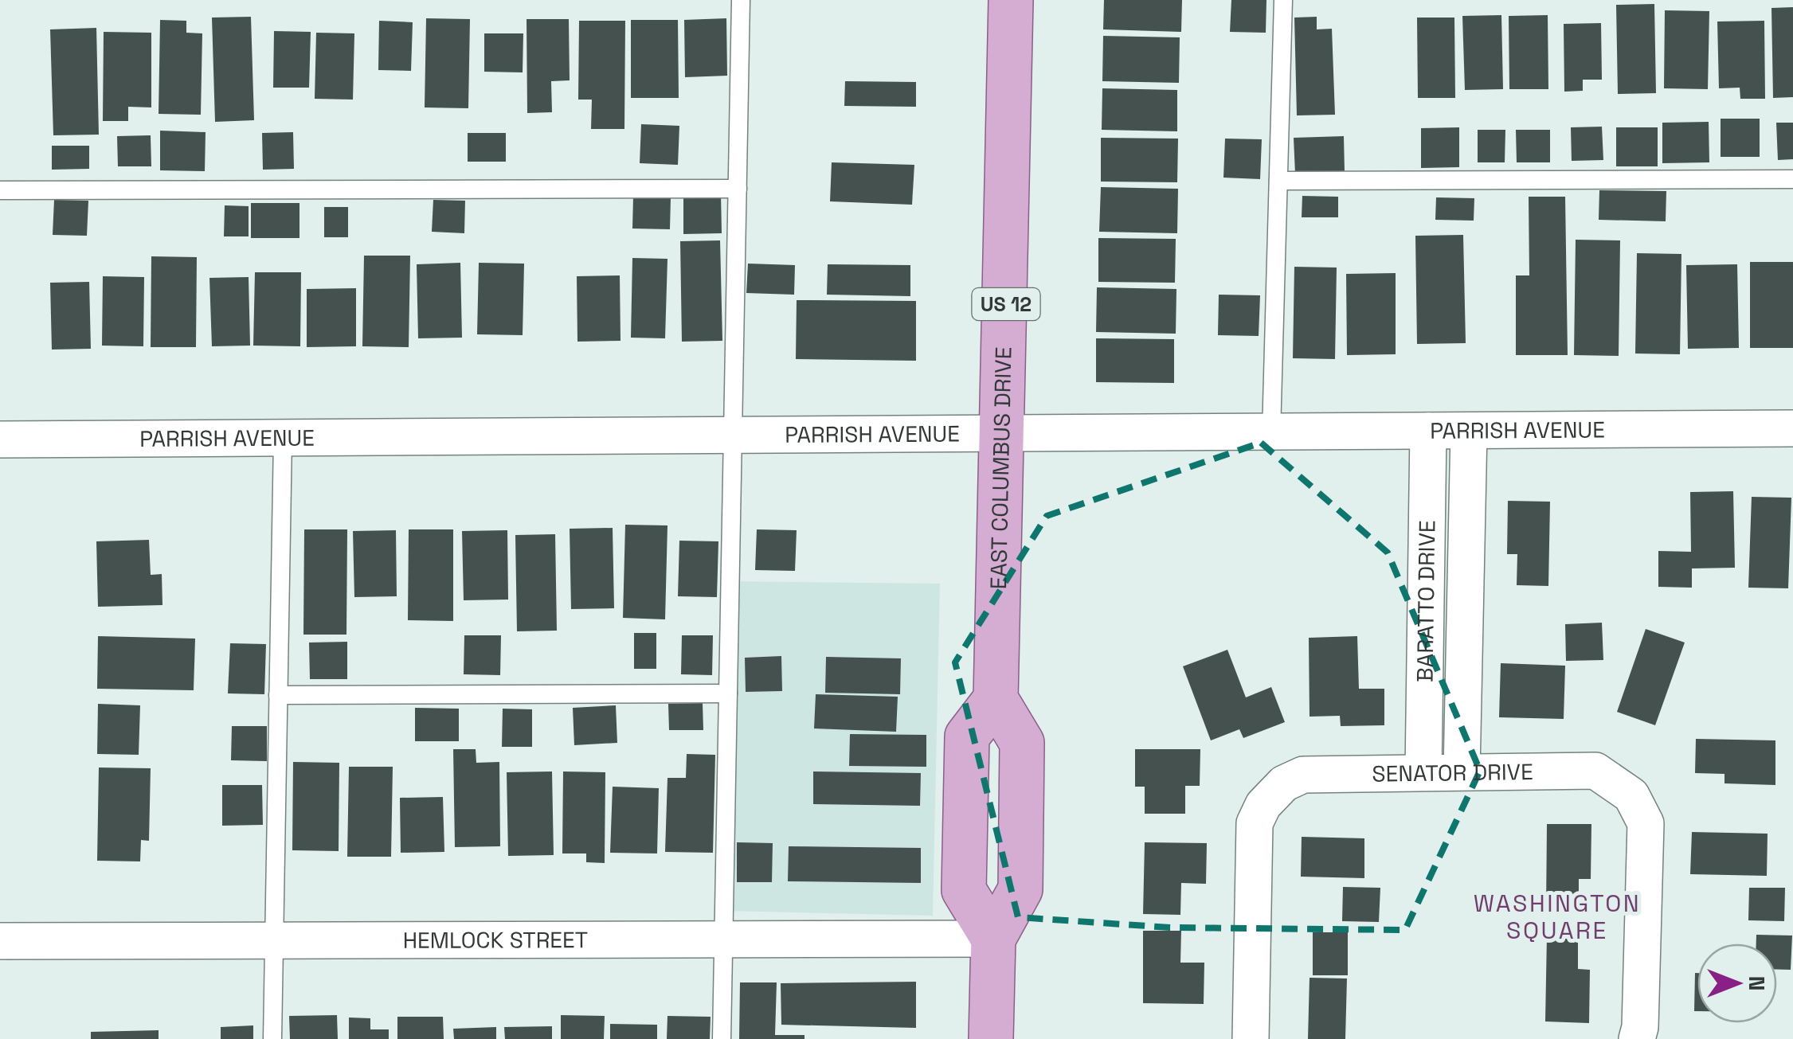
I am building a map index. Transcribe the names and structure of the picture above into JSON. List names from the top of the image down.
{
  "streets": {
    "main road": ["US 12", "EAST COLUMBUS DRIVE"],
    "street": [
      "PARRISH AVENUE",
      "BARATTO DRIVE",
      "SENATOR DRIVE",
      "HEMLOCK STREET"
    ]
  },
  "crossings": [
    ["PARRISH AVENUE", "EAST COLUMBUS DRIVE"],
    ["PARRISH AVENUE", "BARATTO DRIVE"],
    ["BARATTO DRIVE", "SENATOR DRIVE"]
  ],
  "districts": ["WASHINGTON SQUARE"],
  "north": "right"
}
